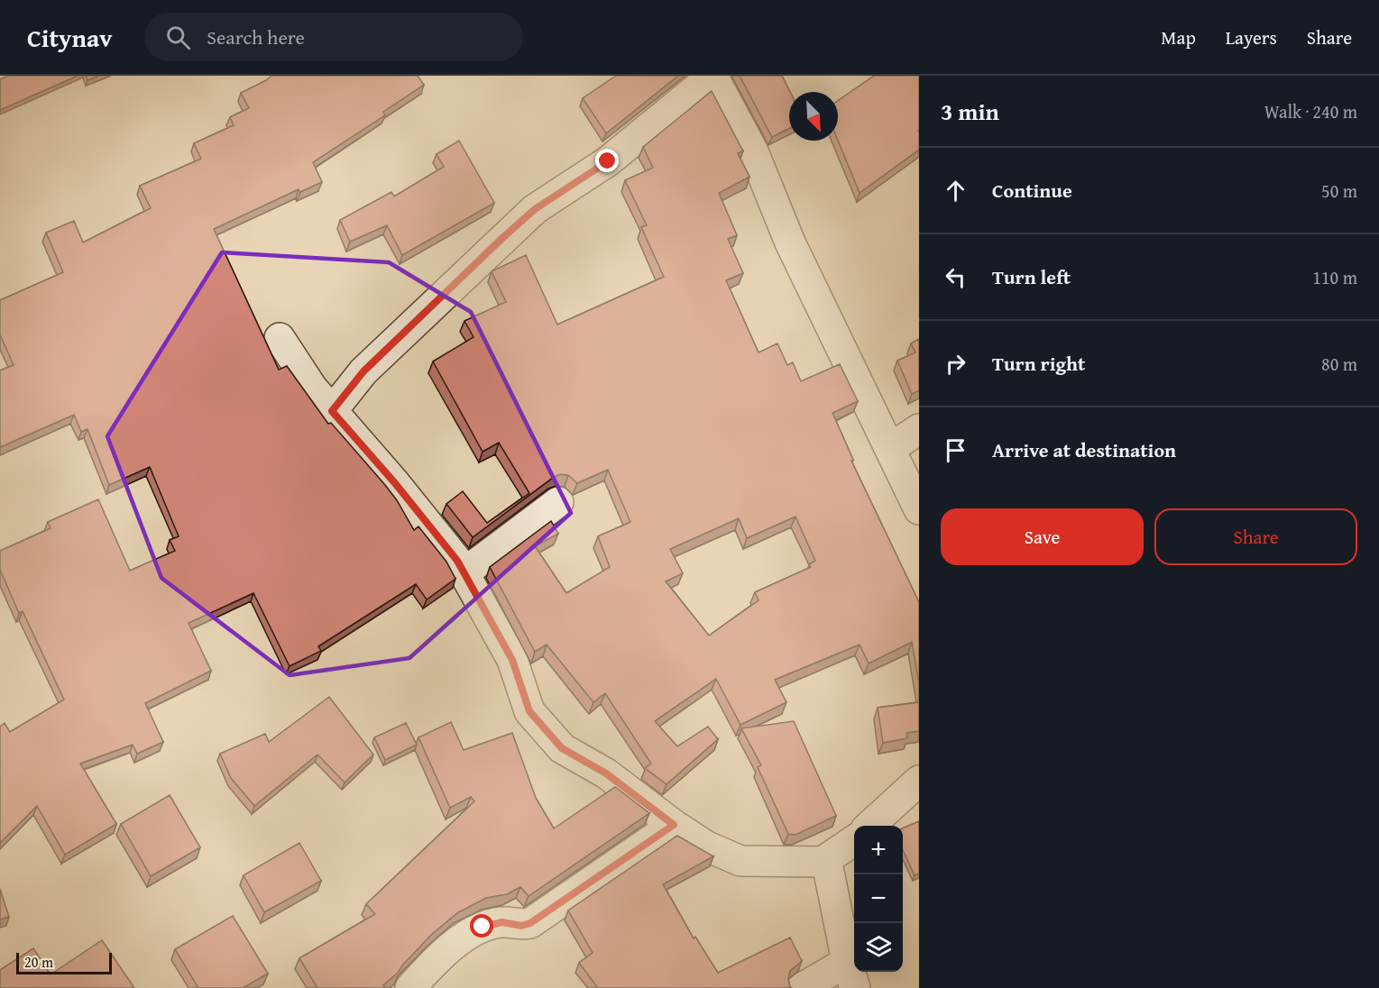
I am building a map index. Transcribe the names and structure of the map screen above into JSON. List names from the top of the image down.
{
  "scale_bar": "20 m",
  "north": "bottom right",
  "page": {
    "header": "Citynav",
    "search": "Search here",
    "nav": ["Map", "Layers", "Share"],
    "heading": ["3 min", "Walk · 240 m"],
    "list": [
      ["Continue", "50 m"],
      ["Turn left", "110 m"],
      ["Turn right", "80 m"],
      "Arrive at destination"
    ],
    "buttons": ["Save", "Share"],
    "map_buttons": ["+", "−"],
    "scale": "20 m"
  }
}
